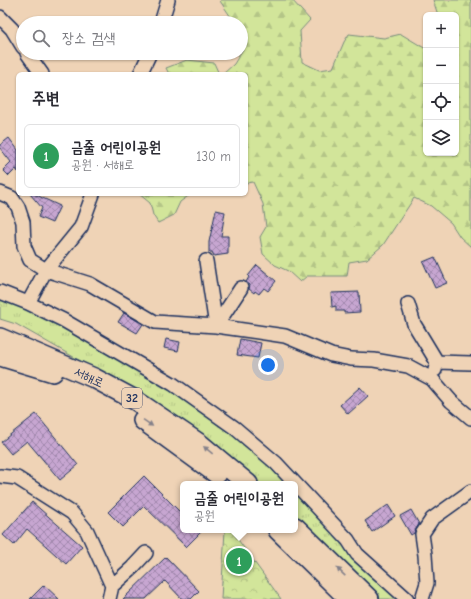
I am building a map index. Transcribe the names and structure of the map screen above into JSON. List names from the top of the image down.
{
  "streets": {
    "highway": ["서해로", "32"]
  },
  "page": {
    "map_buttons": ["+", "−"],
    "search": "장소 검색",
    "heading": "주변",
    "list": [
      {
        "mark": "1",
        "name": "금줄 어린이공원",
        "note": "공원 · 서해로",
        "value": "130 m"
      }
    ],
    "popup": ["금줄 어린이공원", "공원"],
    "pins": "1"
  }
}
